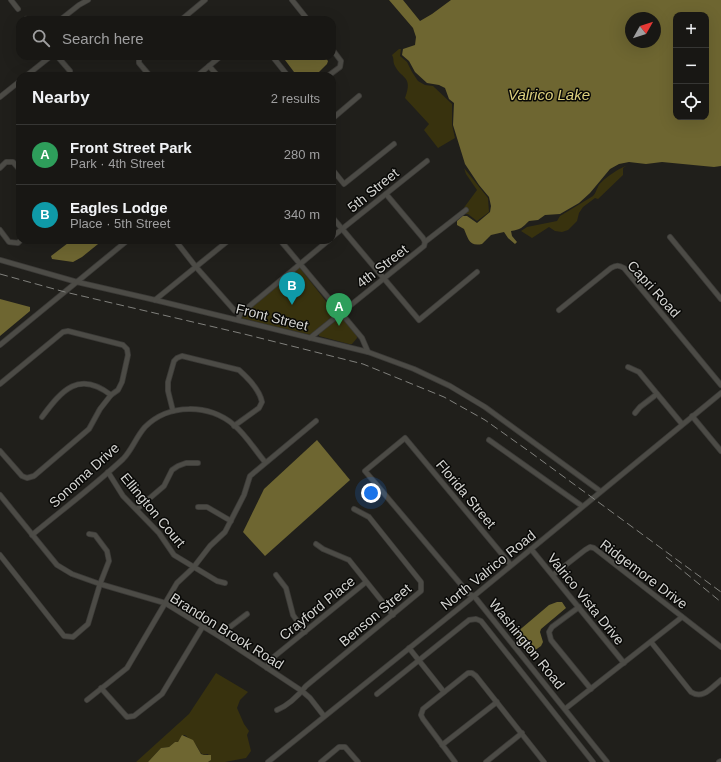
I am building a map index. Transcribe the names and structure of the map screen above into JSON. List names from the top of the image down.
{
  "streets": {
    "street": [
      "5th Street",
      "4th Street",
      "Capri Road",
      "Front Street",
      "Sonoma Drive",
      "Florida Street",
      "Ellington Court",
      "North Valrico Road",
      "Ridgemore Drive",
      "Valrico Vista Drive",
      "Crayford Place",
      "Benson Street",
      "Brandon Brook Road",
      "Washington Road"
    ]
  },
  "crossings": [
    ["4th Street", "Front Street"],
    ["Front Street", "North Valrico Road"],
    ["Sonoma Drive", "Ellington Court"],
    ["Sonoma Drive", "Brandon Brook Road"],
    ["Florida Street", "North Valrico Road"],
    ["Florida Street", "Washington Road"],
    ["North Valrico Road", "Valrico Vista Drive"],
    ["North Valrico Road", "Brandon Brook Road"],
    ["North Valrico Road", "Washington Road"],
    ["Ridgemore Drive", "Valrico Vista Drive"],
    ["Crayford Place", "Brandon Brook Road"],
    ["Benson Street", "Brandon Brook Road"]
  ],
  "water": ["Valrico Lake"],
  "north": "top right",
  "page": {
    "map_buttons": ["+", "−"],
    "search": "Search here",
    "heading": ["Nearby", "2 results"],
    "list": [
      {
        "mark": "A",
        "name": "Front Street Park",
        "note": "Park · 4th Street",
        "value": "280 m"
      },
      {
        "mark": "B",
        "name": "Eagles Lodge",
        "note": "Place · 5th Street",
        "value": "340 m"
      }
    ],
    "pins": ["B", "A"]
  }
}
